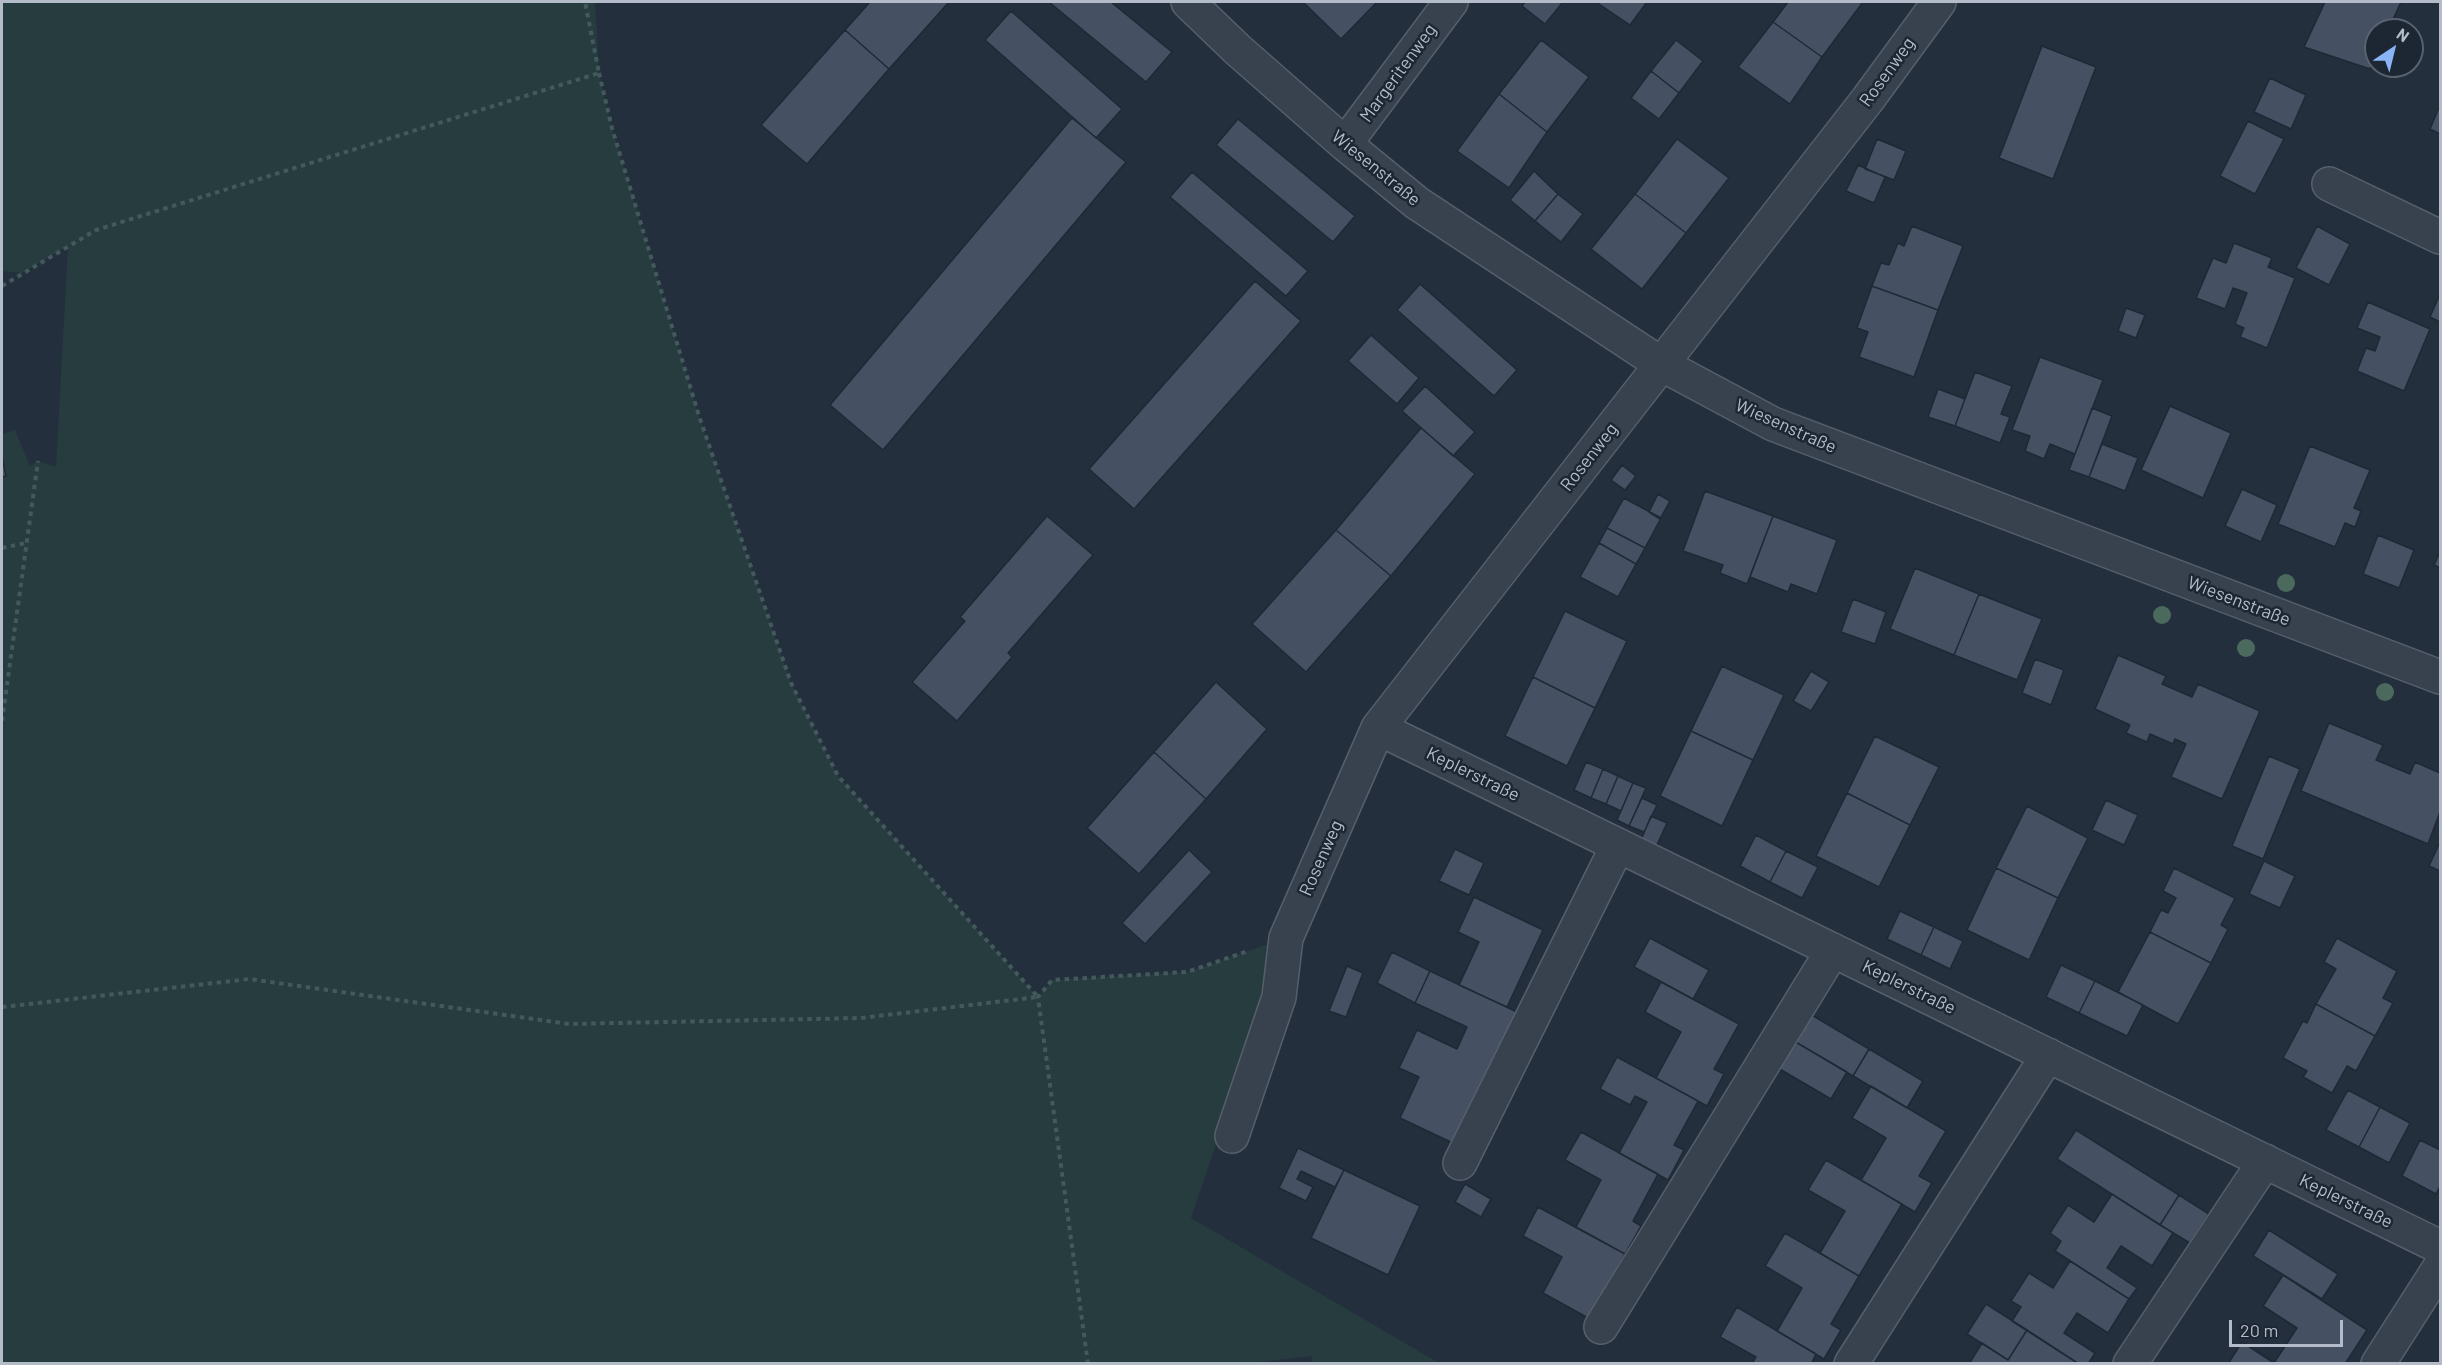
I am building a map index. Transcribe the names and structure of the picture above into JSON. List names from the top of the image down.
{
  "streets": {
    "street": [
      "Rosenweg",
      "Margeritenweg",
      "Wiesenstraße",
      "Keplerstraße"
    ]
  },
  "crossings": [
    ["Rosenweg", "Wiesenstraße"],
    ["Rosenweg", "Keplerstraße"],
    ["Margeritenweg", "Wiesenstraße"]
  ],
  "scale_bar": "20 m",
  "north": "top right"
}
